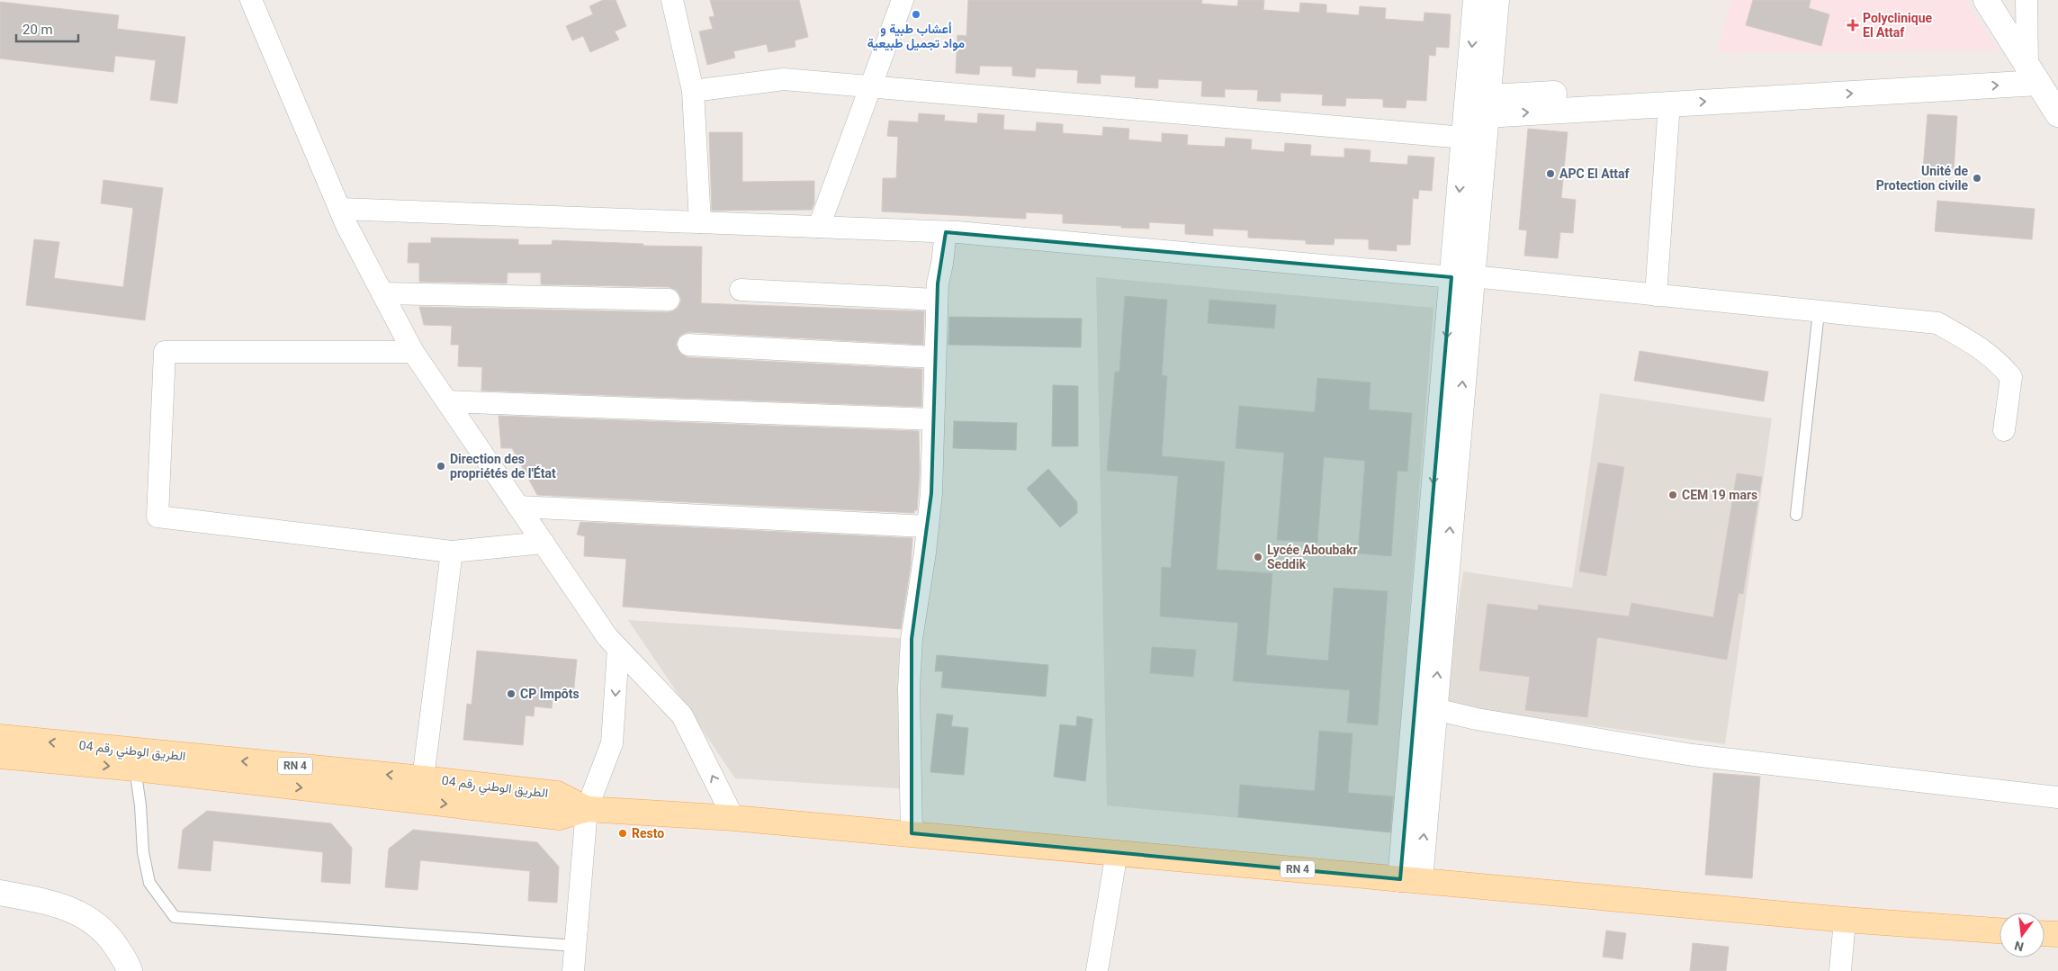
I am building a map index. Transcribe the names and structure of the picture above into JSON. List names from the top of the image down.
{
  "streets": {
    "main road": ["الطريق الوطني رقم 04", "RN 4"]
  },
  "crossings": [
    ["الطريق الوطني رقم 04", "RN 4"]
  ],
  "places": {
    "other": [
      "أعشاب طبية و مواد تجميل طبيعية",
      "APC El Attaf",
      "Unité de Protection civile",
      "Direction des propriétés de l'État",
      "CEM 19 mars",
      "Lycée Aboubakr Seddik",
      "CP Impôts",
      "Resto"
    ],
    "health": ["Polyclinique El Attaf"]
  },
  "scale_bar": "20 m",
  "north": "bottom"
}
